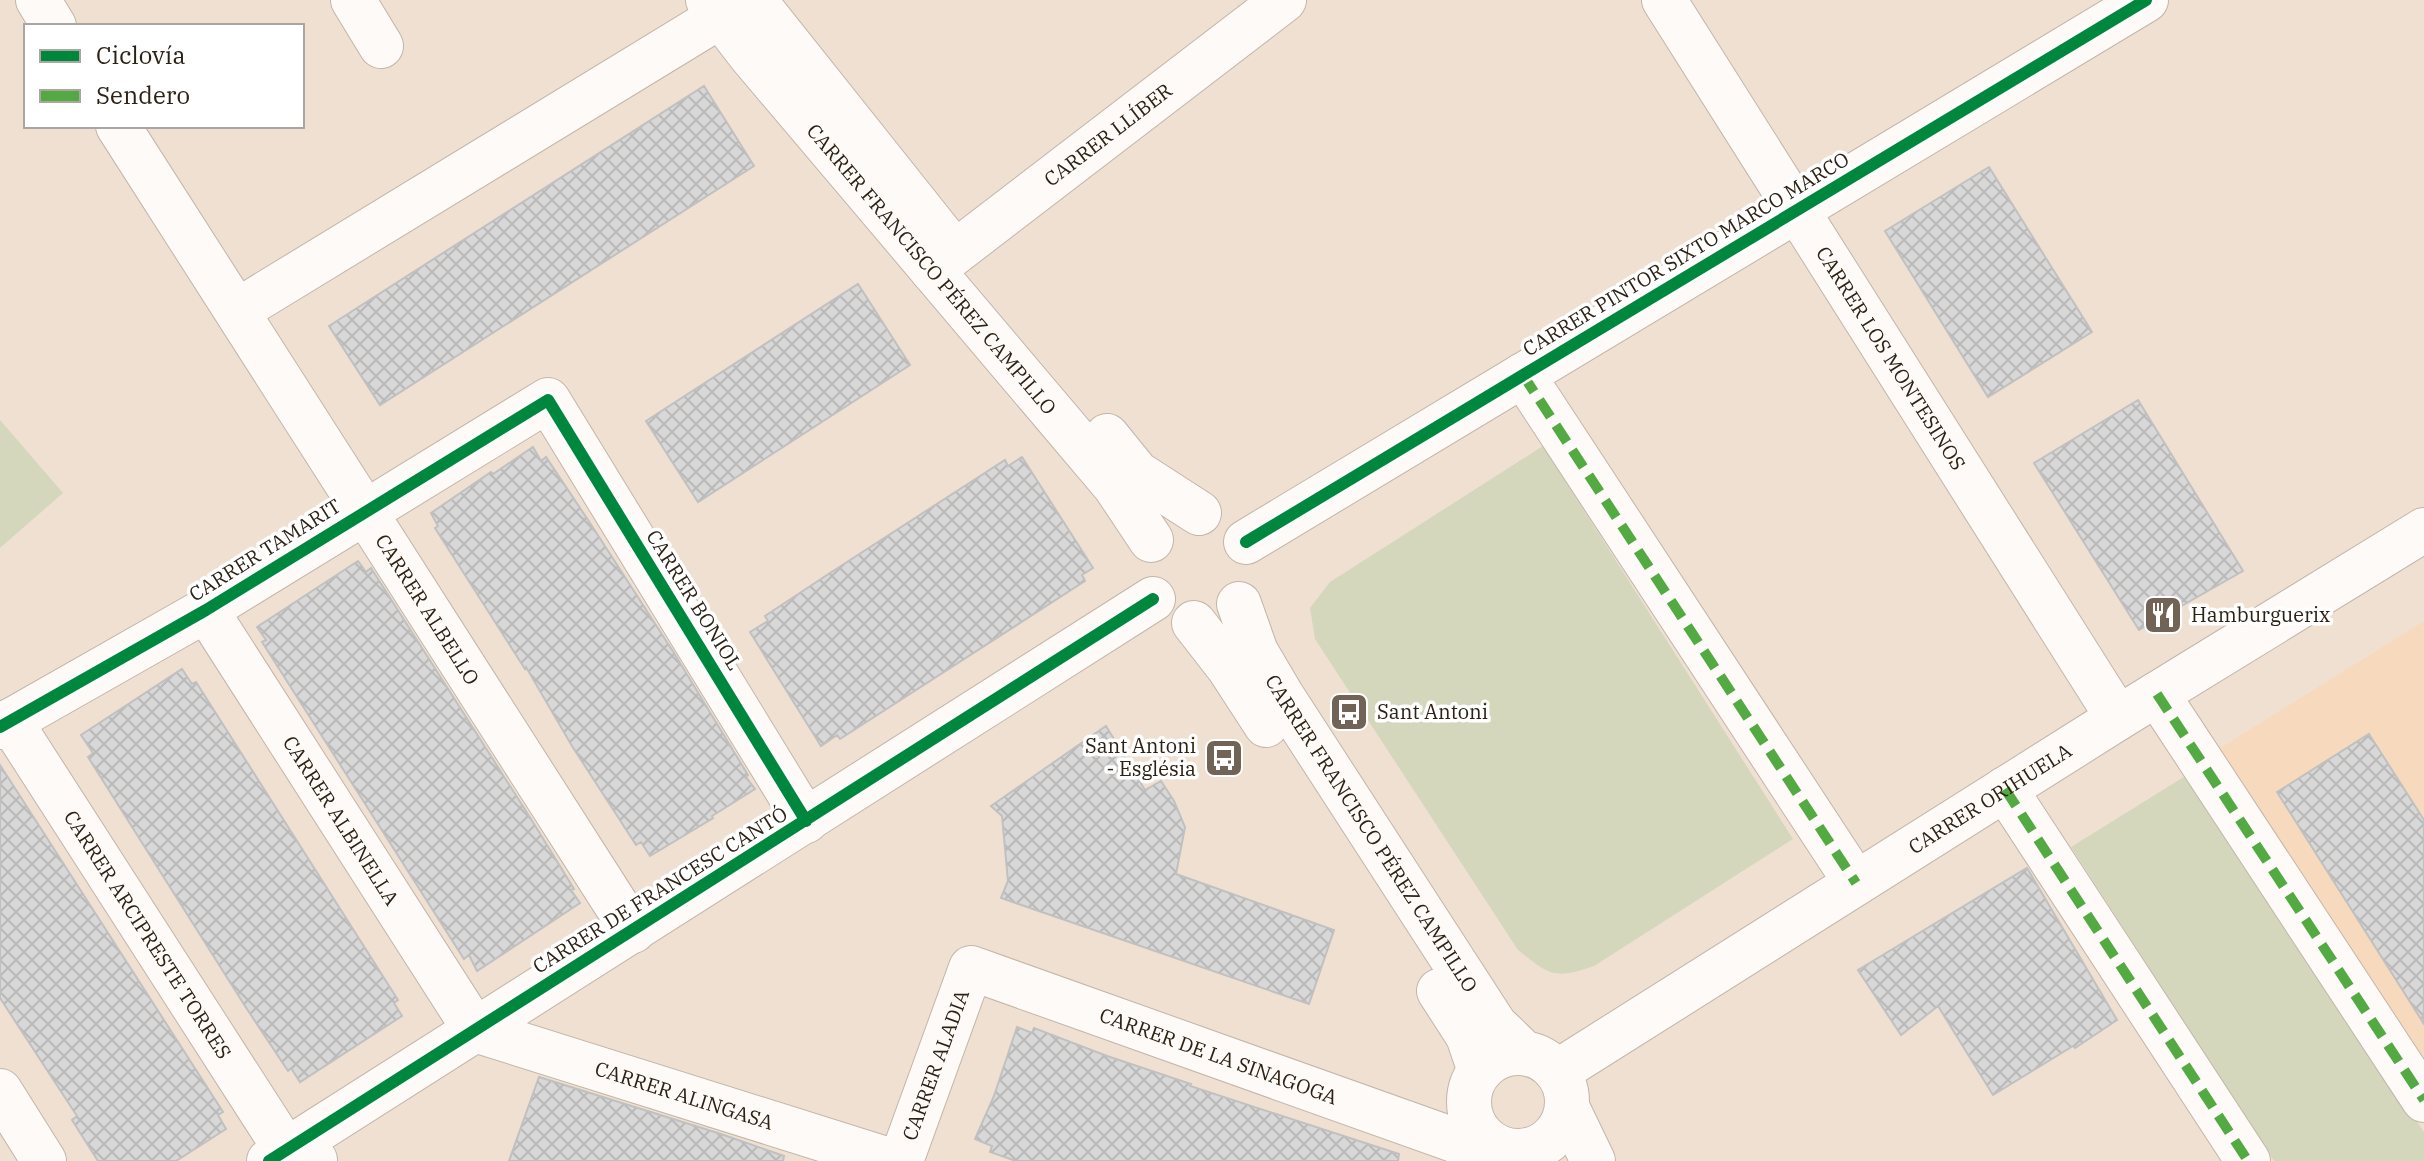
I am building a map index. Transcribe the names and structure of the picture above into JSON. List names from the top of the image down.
{
  "streets": {
    "street": [
      "CARRER LLÍBER",
      "CARRER PINTOR SIXTO MARCO MARCO",
      "CARRER FRANCISCO PÉREZ CAMPILLO",
      "CARRER LOS MONTESINOS",
      "CARRER TAMARIT",
      "CARRER BONIOL",
      "CARRER ALBELLO",
      "CARRER ORIHUELA",
      "CARRER ALBINELLA",
      "CARRER DE FRANCESC CANTÓ",
      "CARRER ARCIPRESTE TORRES",
      "CARRER DE LA SINAGOGA",
      "CARRER ALADIA",
      "CARRER ALINGASA"
    ]
  },
  "crossings": [
    ["CARRER LLÍBER", "CARRER FRANCISCO PÉREZ CAMPILLO"],
    ["CARRER PINTOR SIXTO MARCO MARCO", "CARRER FRANCISCO PÉREZ CAMPILLO"],
    ["CARRER PINTOR SIXTO MARCO MARCO", "CARRER LOS MONTESINOS"],
    ["CARRER PINTOR SIXTO MARCO MARCO", "CARRER DE FRANCESC CANTÓ"],
    ["CARRER FRANCISCO PÉREZ CAMPILLO", "CARRER ORIHUELA"],
    ["CARRER FRANCISCO PÉREZ CAMPILLO", "CARRER DE FRANCESC CANTÓ"],
    ["CARRER FRANCISCO PÉREZ CAMPILLO", "CARRER DE LA SINAGOGA"],
    ["CARRER LOS MONTESINOS", "CARRER ORIHUELA"],
    ["CARRER TAMARIT", "CARRER BONIOL"],
    ["CARRER TAMARIT", "CARRER ALBELLO"],
    ["CARRER TAMARIT", "CARRER ALBINELLA"],
    ["CARRER TAMARIT", "CARRER ARCIPRESTE TORRES"],
    ["CARRER BONIOL", "CARRER DE FRANCESC CANTÓ"],
    ["CARRER ALBELLO", "CARRER DE FRANCESC CANTÓ"],
    ["CARRER ORIHUELA", "CARRER DE LA SINAGOGA"],
    ["CARRER ALBINELLA", "CARRER DE FRANCESC CANTÓ"],
    ["CARRER ALBINELLA", "CARRER ALINGASA"],
    ["CARRER DE FRANCESC CANTÓ", "CARRER ARCIPRESTE TORRES"],
    ["CARRER DE FRANCESC CANTÓ", "CARRER ALINGASA"],
    ["CARRER DE LA SINAGOGA", "CARRER ALADIA"]
  ],
  "places": {
    "restaurant": ["Hamburguerix"],
    "bus stop": ["Sant Antoni", "Sant Antoni - Església"]
  },
  "legend": ["Ciclovía", "Sendero"]
}
